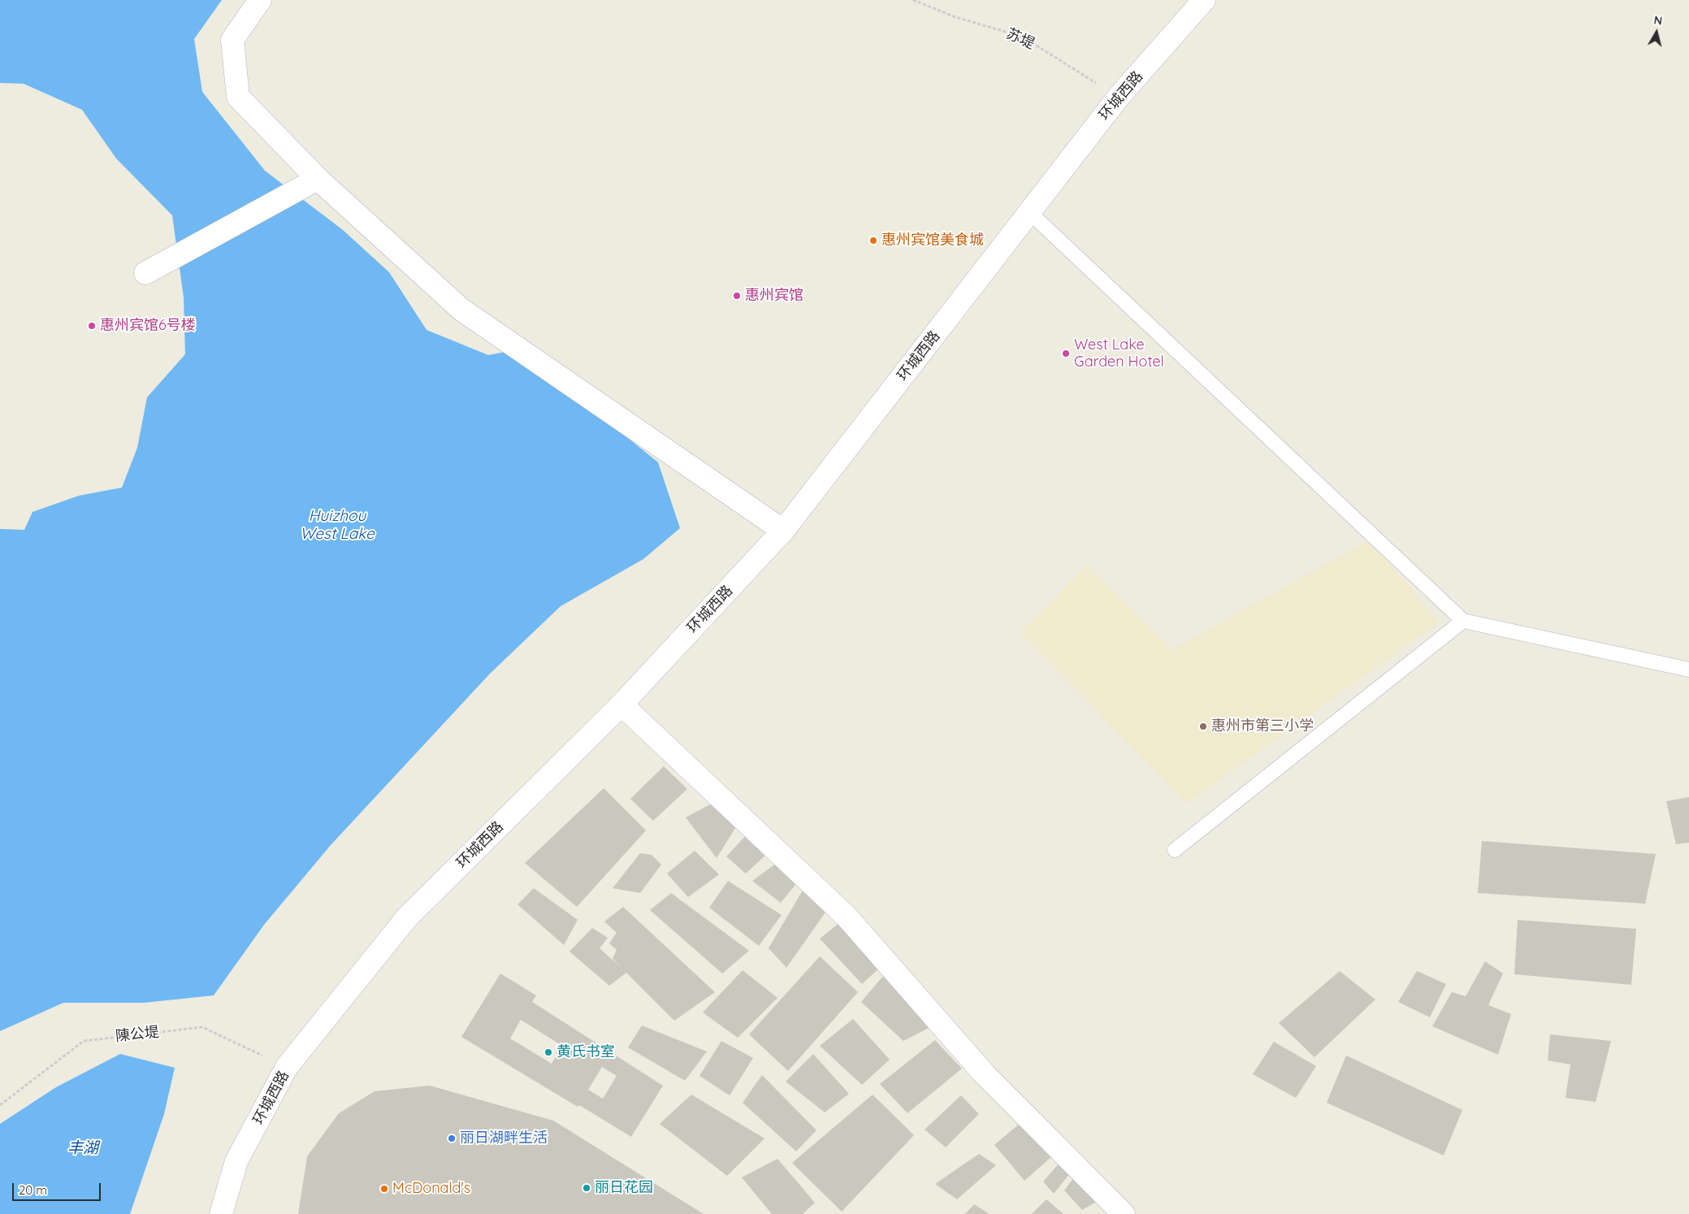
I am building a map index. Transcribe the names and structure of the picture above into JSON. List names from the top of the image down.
{
  "streets": {
    "street": ["环城西路"],
    "path": ["苏堤", "陳公堤"]
  },
  "crossings": [
    ["苏堤", "环城西路"],
    ["环城西路", "陳公堤"]
  ],
  "water": ["Huizhou West Lake", "丰湖"],
  "places": [
    "惠州宾馆美食城",
    "惠州宾馆",
    "惠州宾馆6号楼",
    "West Lake Garden Hotel",
    "惠州市第三小学",
    "黄氏书室",
    "丽日湖畔生活",
    "丽日花园",
    "McDonald's"
  ],
  "scale_bar": "20 m",
  "north": "top"
}
